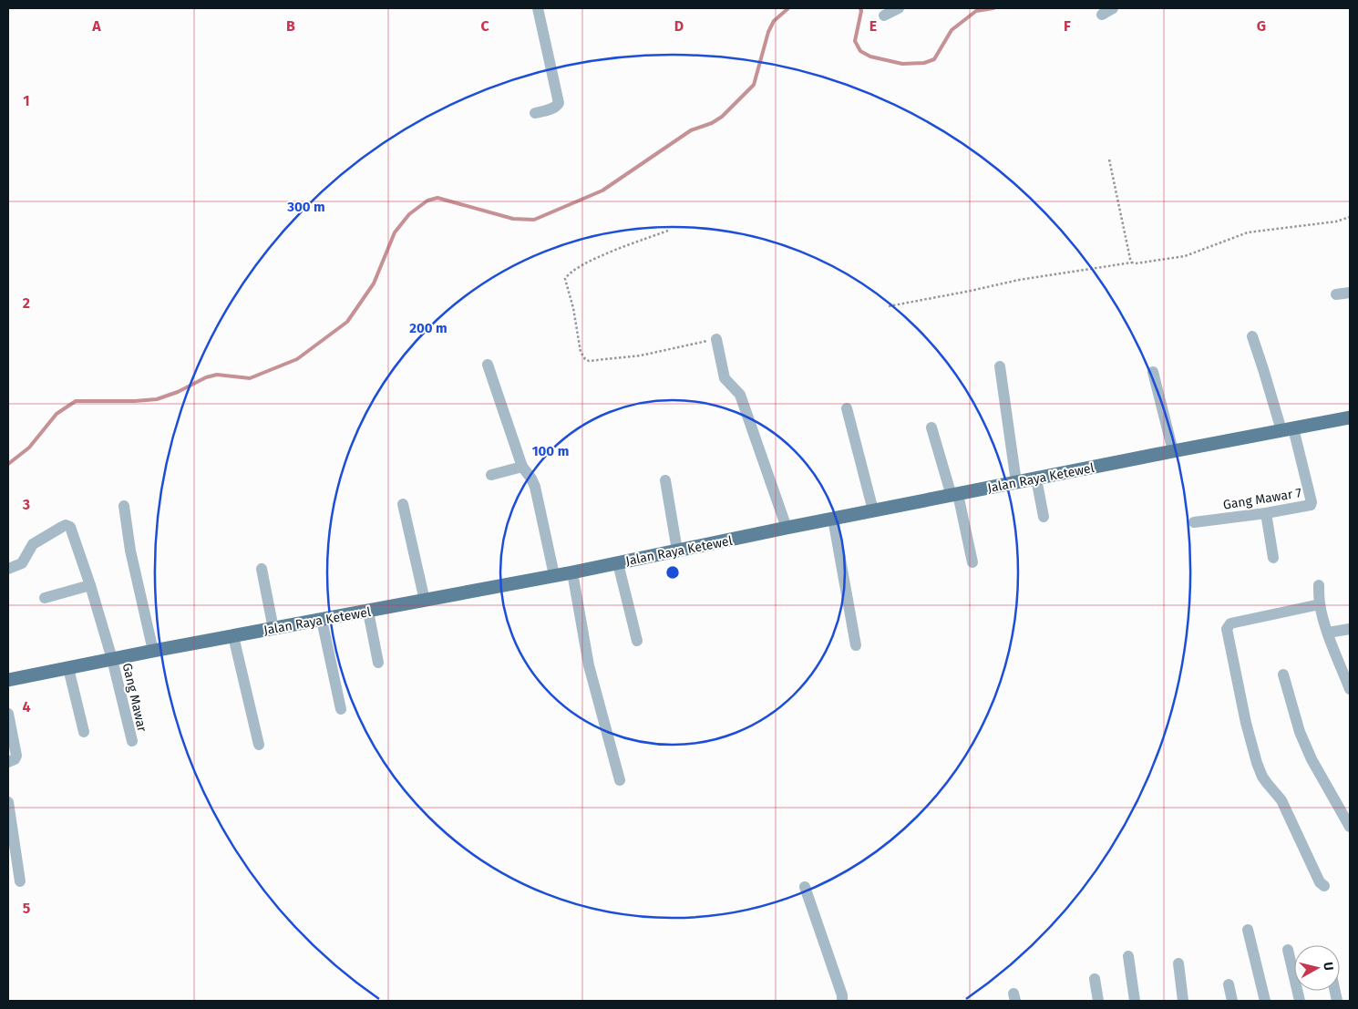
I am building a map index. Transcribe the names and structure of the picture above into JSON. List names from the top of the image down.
{
  "streets": {
    "main road": ["Jalan Raya Ketewel"],
    "street": ["Gang Mawar 7", "Gang Mawar"]
  },
  "crossings": [
    ["Jalan Raya Ketewel", "Gang Mawar 7"],
    ["Jalan Raya Ketewel", "Gang Mawar"]
  ],
  "north": "right",
  "grid": {
    "columns": [
      "A",
      "B",
      "C",
      "D",
      "E",
      "F",
      "G"
    ],
    "rows": [
      "1",
      "2",
      "3",
      "4",
      "5"
    ]
  },
  "rings": ["300 m", "200 m", "100 m"]
}
